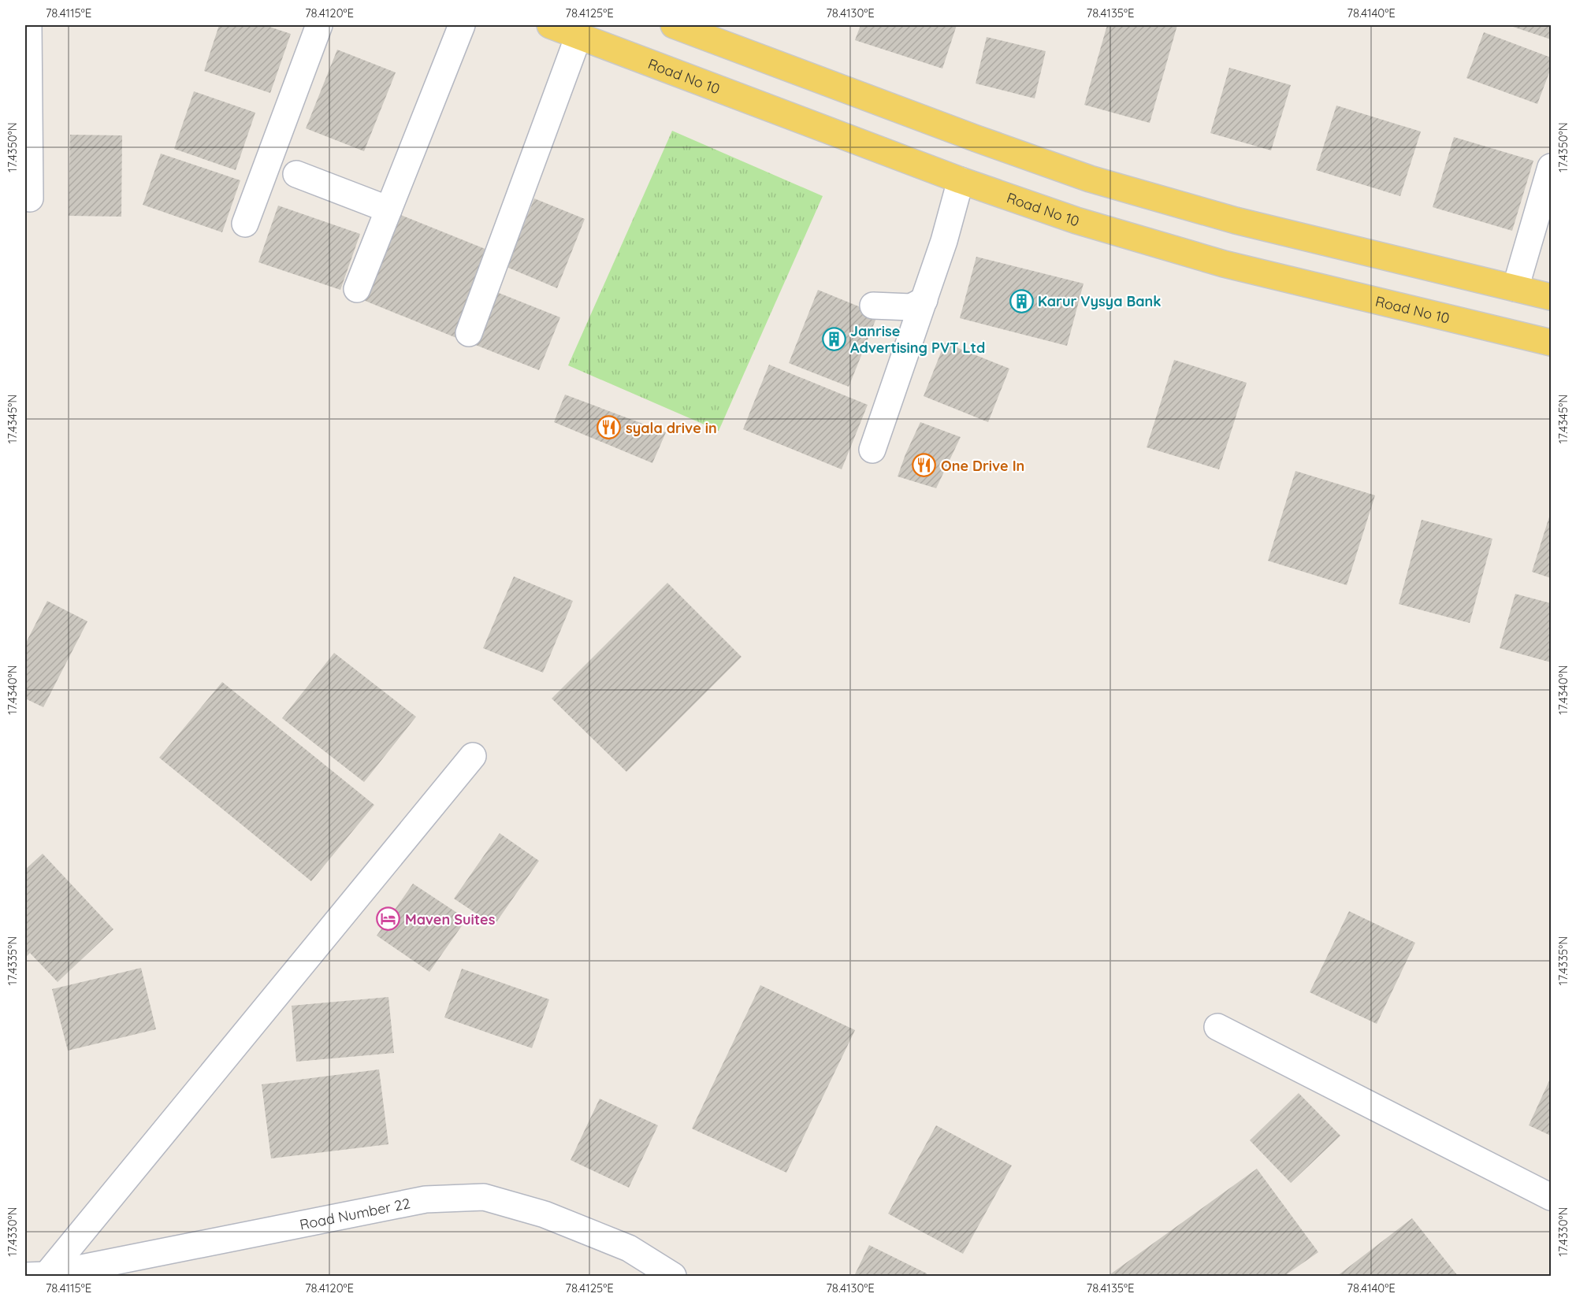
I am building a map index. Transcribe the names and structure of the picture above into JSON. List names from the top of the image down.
{
  "streets": {
    "main road": ["Road No 10"],
    "street": ["Road Number 22"]
  },
  "places": {
    "building": ["Karur Vysya Bank", "Janrise Advertising PVT Ltd"],
    "restaurant": ["syala drive in", "One Drive In"],
    "hotel": ["Maven Suites"]
  },
  "coordinates": [
    "78.4115°E",
    "78.4120°E",
    "78.4125°E",
    "78.4130°E",
    "78.4135°E",
    "78.4140°E",
    "17.4350°N",
    "17.4345°N",
    "17.4340°N",
    "17.4335°N",
    "17.4330°N"
  ]
}
